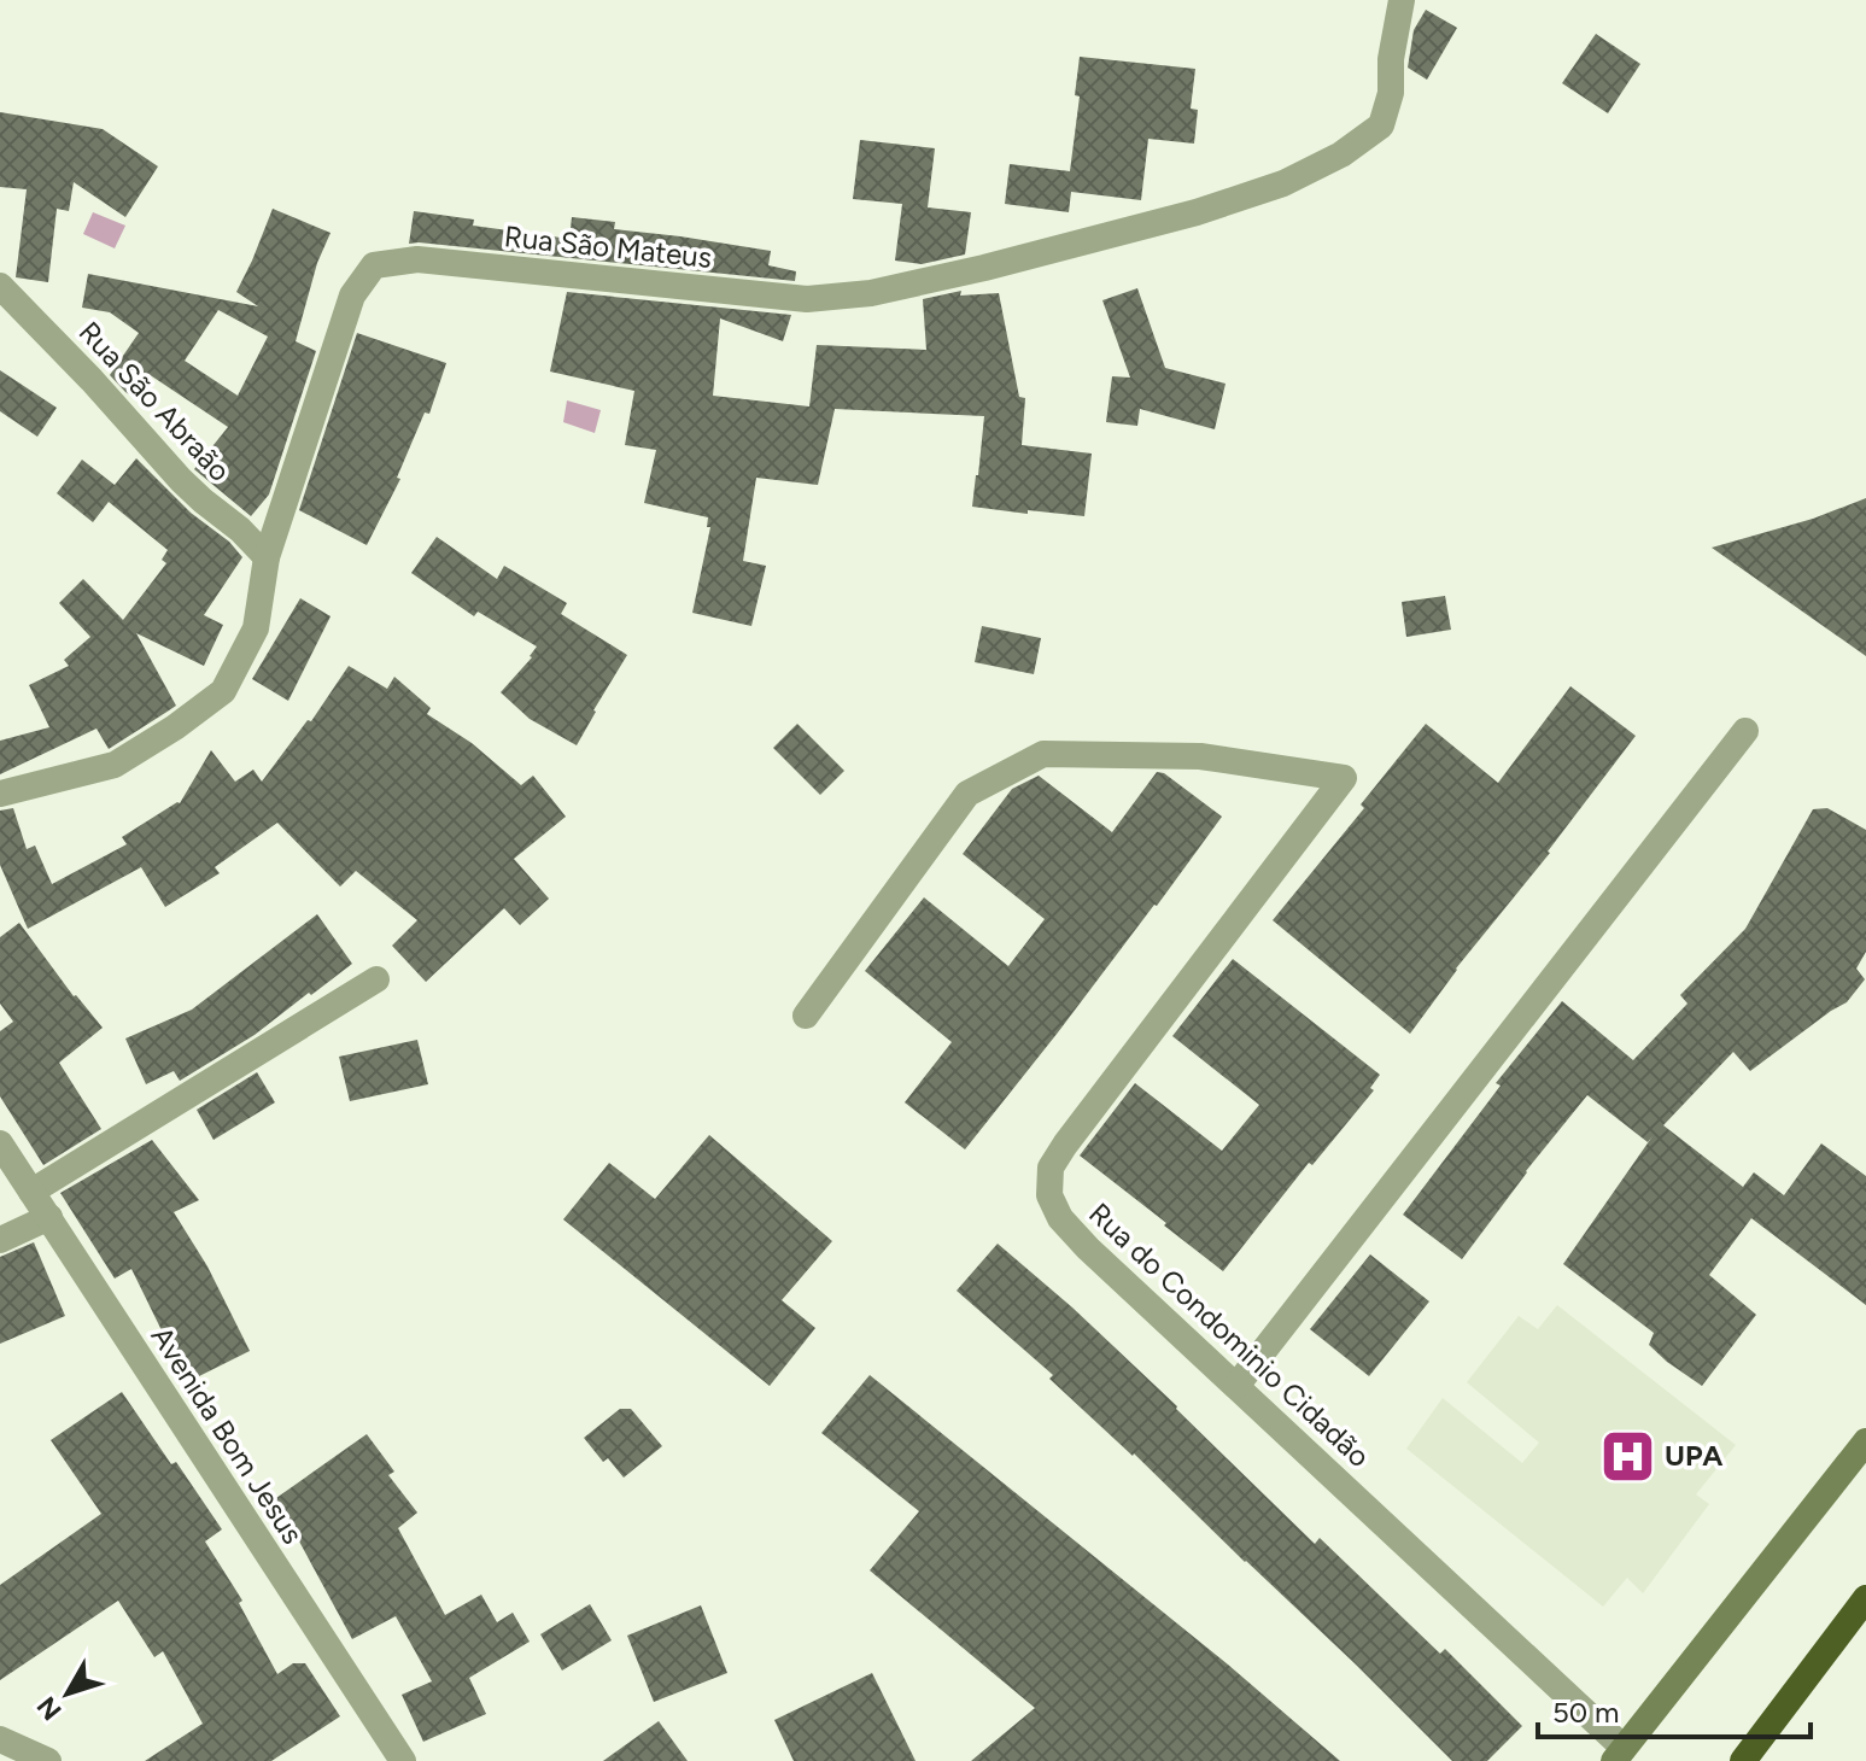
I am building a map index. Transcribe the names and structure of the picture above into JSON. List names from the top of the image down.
{
  "streets": {
    "street": [
      "Rua São Mateus",
      "Rua São Abraão",
      "Rua do Condominio Cidadão",
      "Avenida Bom Jesus"
    ]
  },
  "crossings": [
    ["Rua São Mateus", "Rua São Abraão"]
  ],
  "places": {
    "hospital": ["UPA"]
  },
  "scale_bar": "50 m",
  "north": "bottom left"
}
